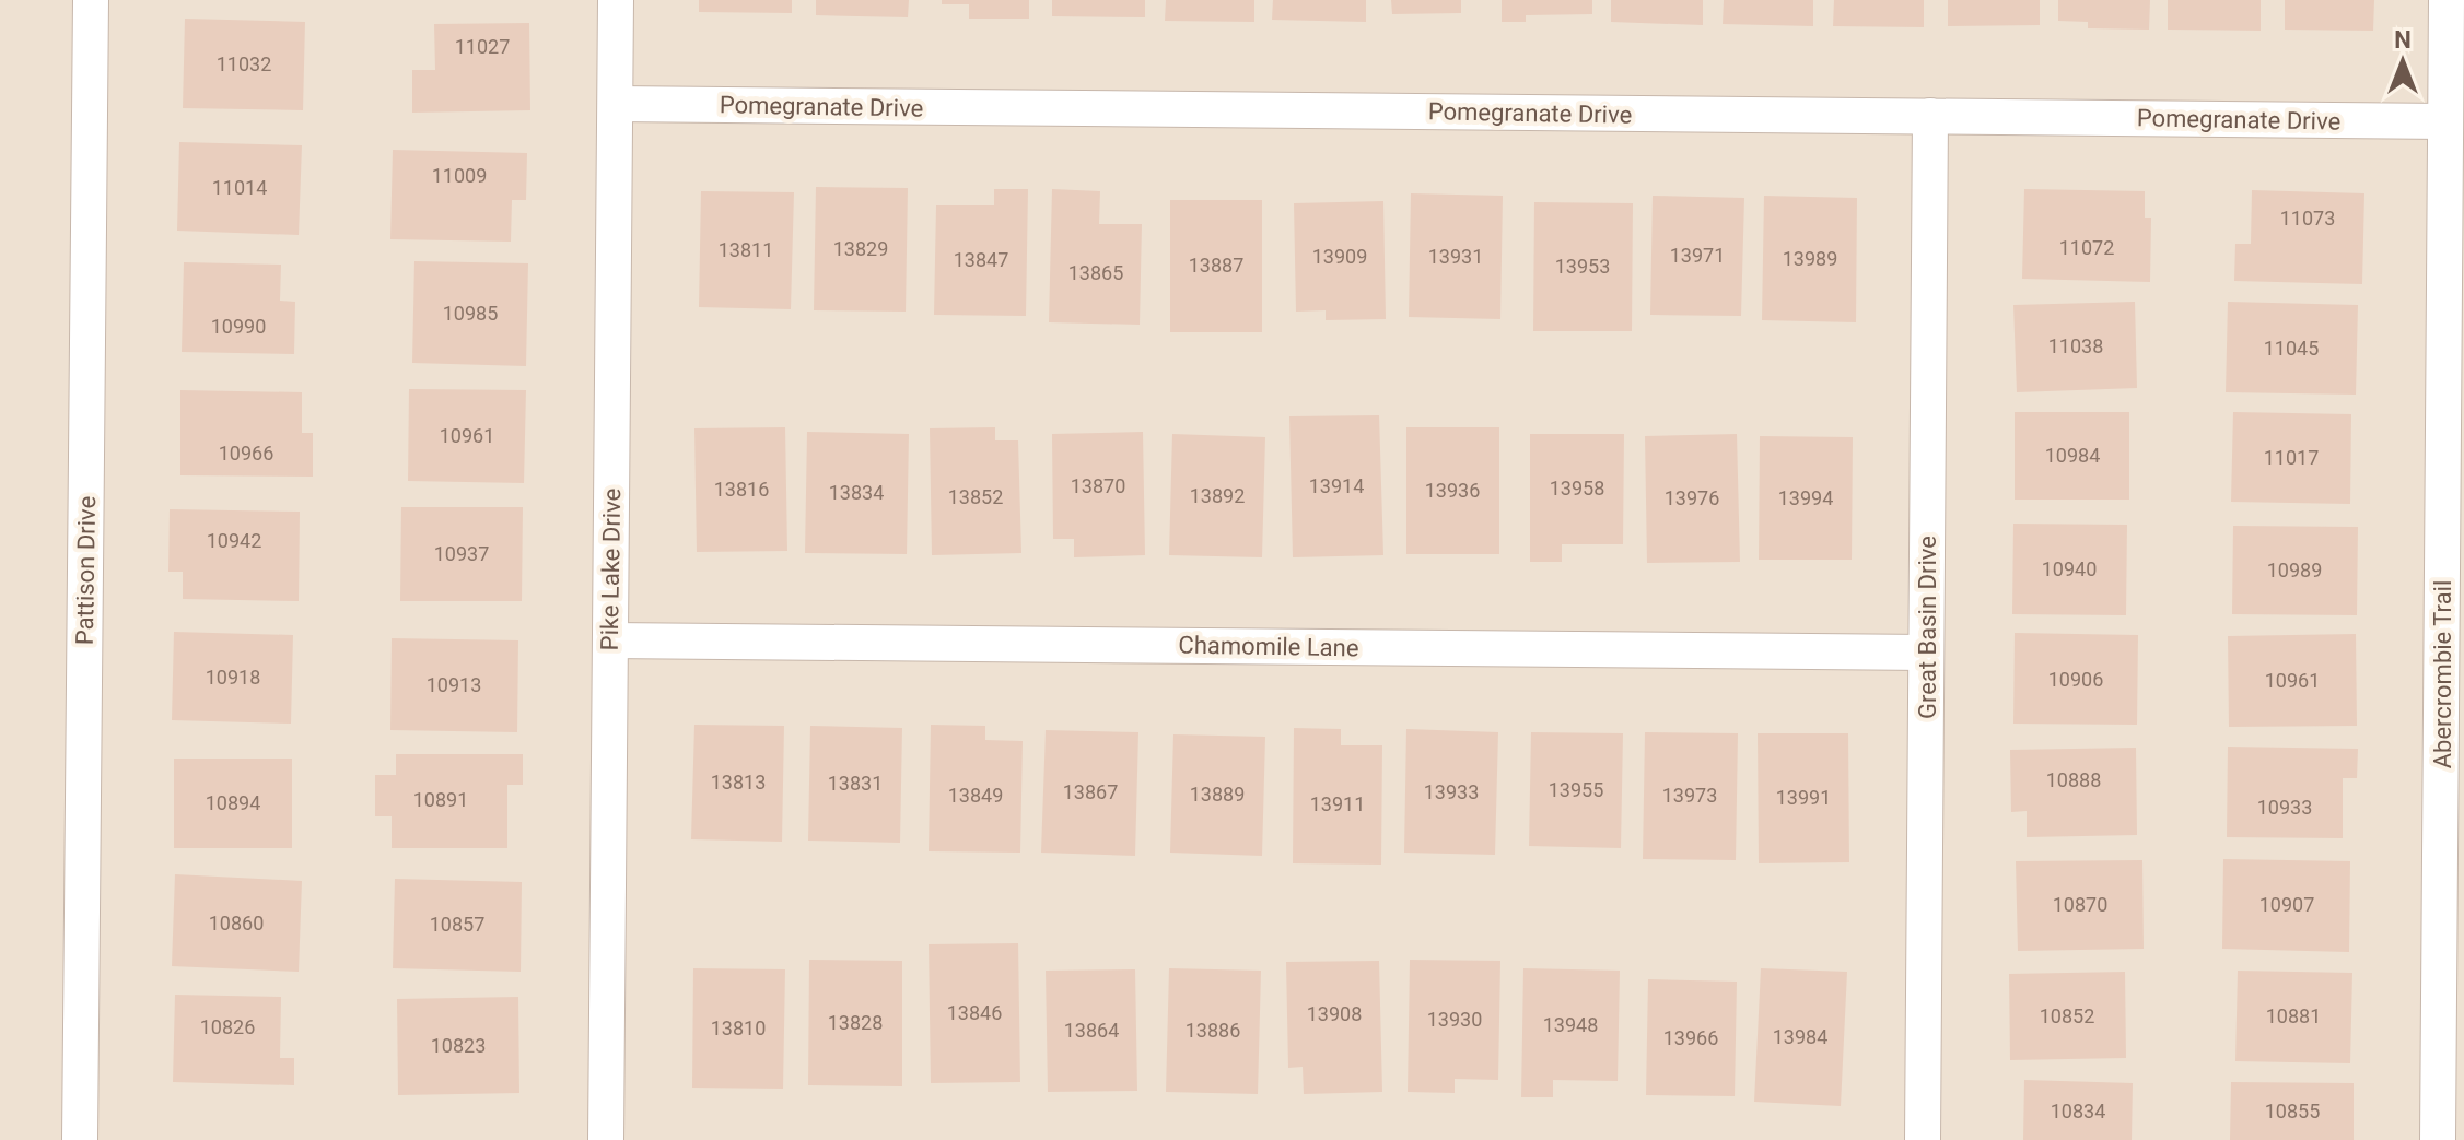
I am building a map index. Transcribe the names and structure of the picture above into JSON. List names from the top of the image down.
{
  "streets": {
    "street": [
      "Pomegranate Drive",
      "Pike Lake Drive",
      "Pattison Drive",
      "Great Basin Drive",
      "Chamomile Lane",
      "Abercrombie Trail"
    ]
  },
  "crossings": [
    ["Pomegranate Drive", "Pike Lake Drive"],
    ["Pomegranate Drive", "Great Basin Drive"],
    ["Pomegranate Drive", "Abercrombie Trail"],
    ["Pike Lake Drive", "Chamomile Lane"],
    ["Great Basin Drive", "Chamomile Lane"]
  ],
  "house_numbers": [
    "11027",
    "11032",
    "11009",
    "11014",
    "11073",
    "11072",
    "13829",
    "13811",
    "13971",
    "13909",
    "13931",
    "13989",
    "13847",
    "13887",
    "13953",
    "13865",
    "10985",
    "10990",
    "11038",
    "11045",
    "10961",
    "10966",
    "10984",
    "11017",
    "13870",
    "13914",
    "13958",
    "13816",
    "13936",
    "13834",
    "13892",
    "13852",
    "13976",
    "13994",
    "10942",
    "10937",
    "10940",
    "10989",
    "10918",
    "10906",
    "10961",
    "10913",
    "10888",
    "13813",
    "13831",
    "13955",
    "13867",
    "13933",
    "13889",
    "13849",
    "13973",
    "13991",
    "10891",
    "10894",
    "13911",
    "10933",
    "10870",
    "10907",
    "10860",
    "10857",
    "13846",
    "13908",
    "10852",
    "10881",
    "13930",
    "13828",
    "13948",
    "10826",
    "13810",
    "13864",
    "13886",
    "13984",
    "13966",
    "10823",
    "10834",
    "10855"
  ],
  "north": "top"
}
